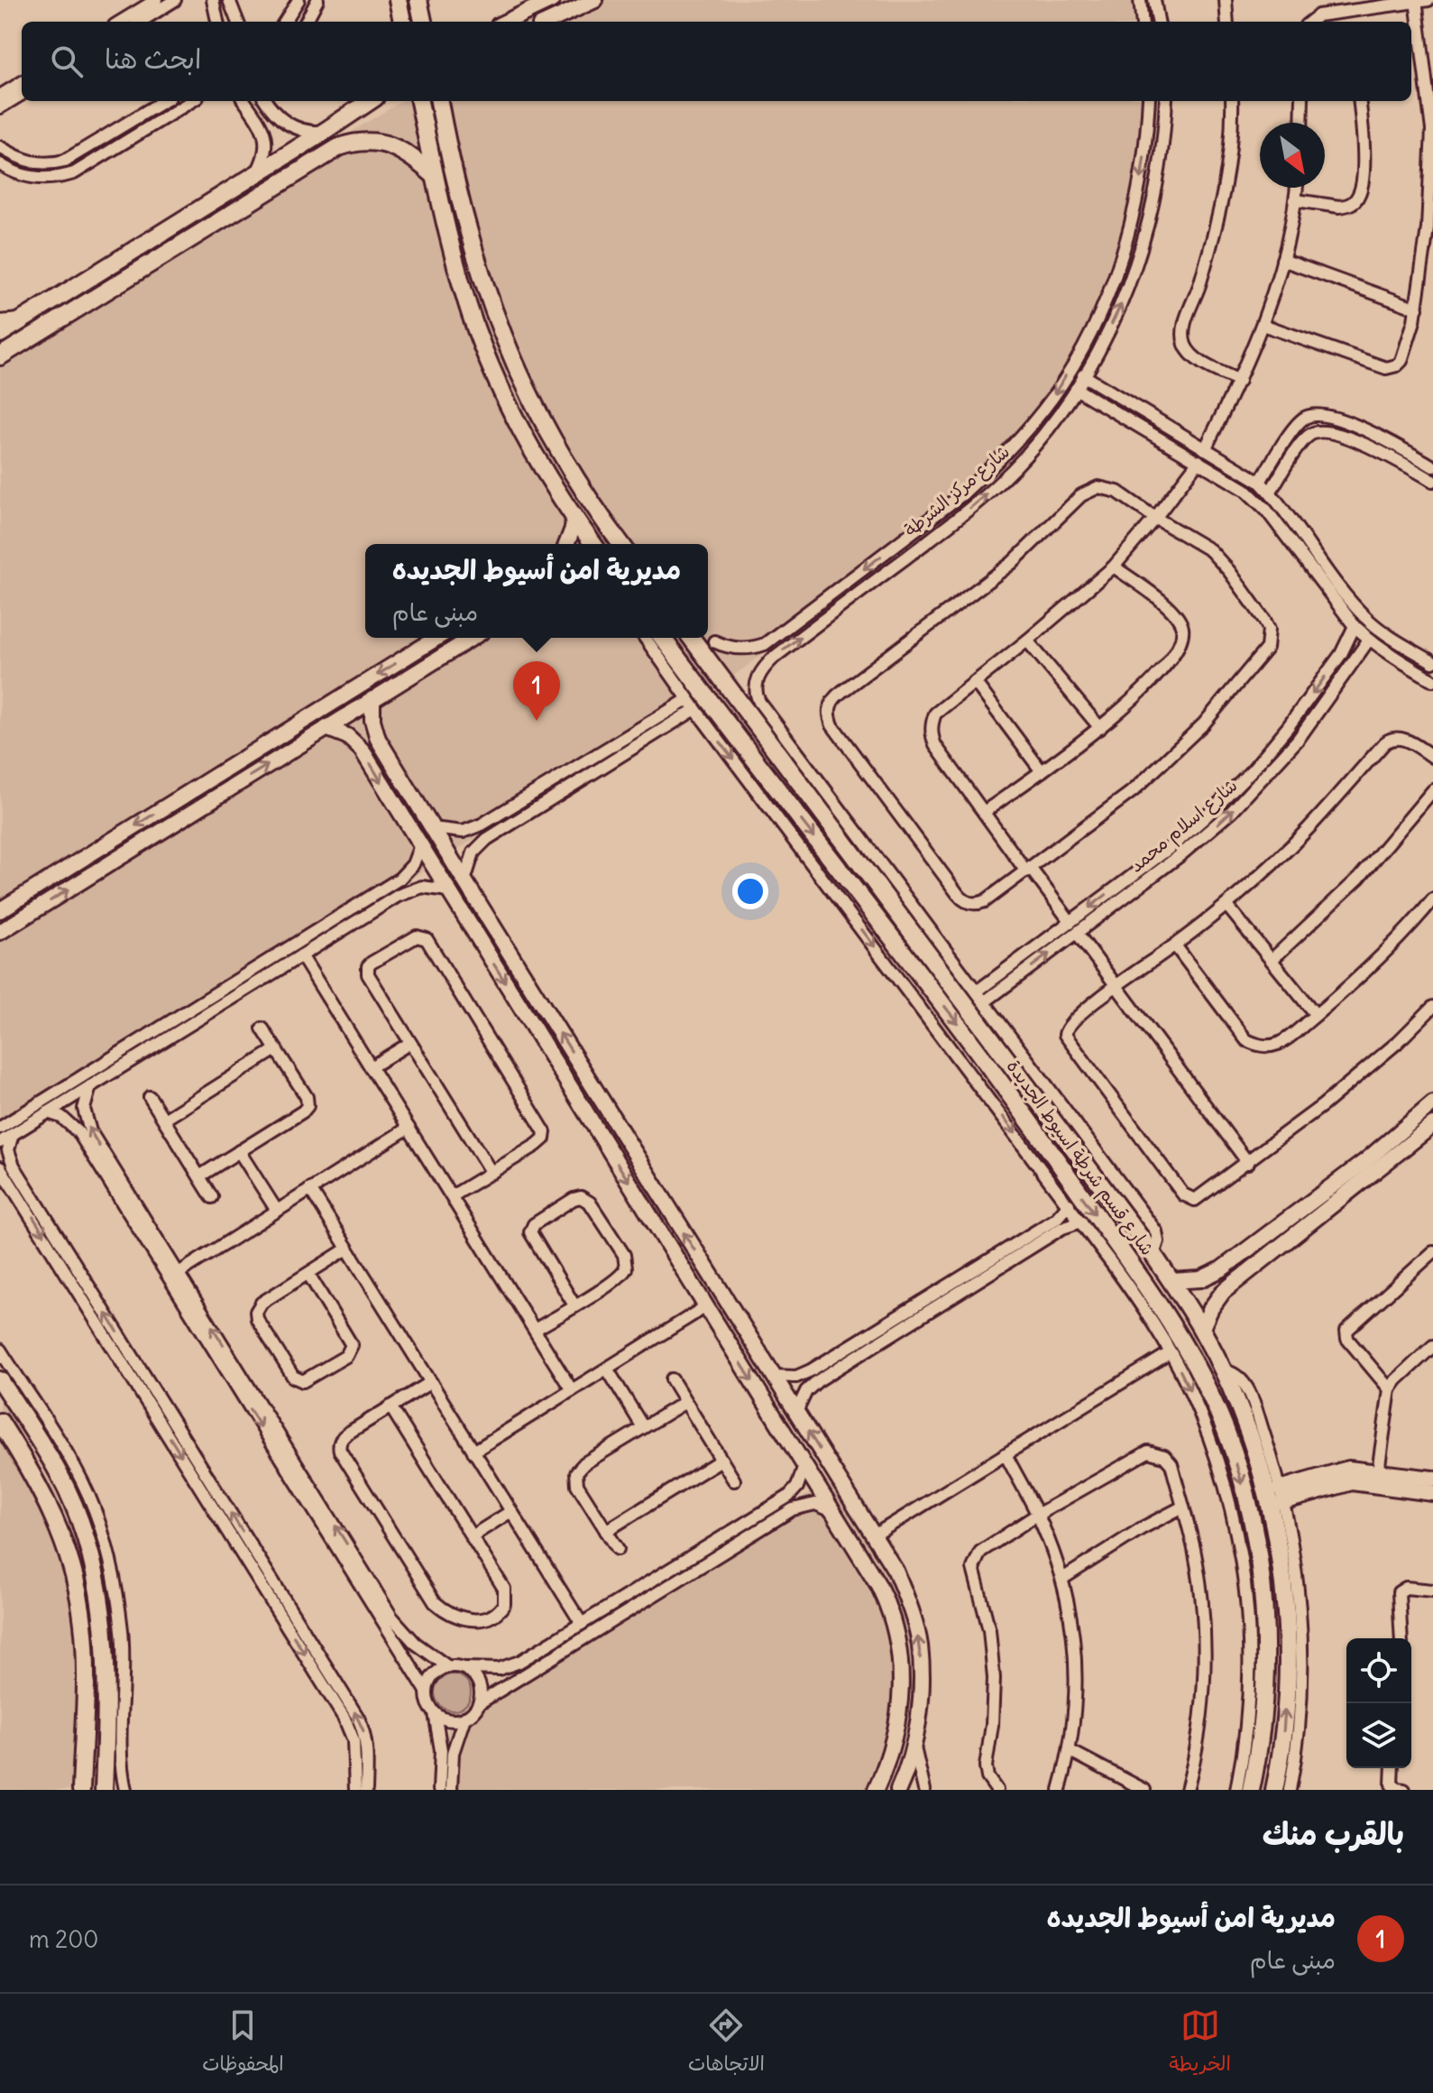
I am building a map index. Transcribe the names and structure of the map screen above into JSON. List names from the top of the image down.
{
  "streets": {
    "main road": ["شارع قسم شرطة اسيوط الجديدة"],
    "street": ["شارع مركز الشرطة", "شارع اسلام محمد"]
  },
  "crossings": [
    ["شارع مركز الشرطة", "شارع قسم شرطة اسيوط الجديدة"]
  ],
  "north": "bottom right",
  "page": {
    "search": "ابحث هنا",
    "popup": ["مديرية امن أسيوط الجديده", "مبنى عام"],
    "pins": "1",
    "heading": "بالقرب منك",
    "list": [
      {
        "mark": "1",
        "name": "مديرية امن أسيوط الجديده",
        "note": "مبنى عام",
        "value": "200 m"
      }
    ],
    "nav": ["الخريطة", "الاتجاهات", "المحفوظات"]
  }
}
